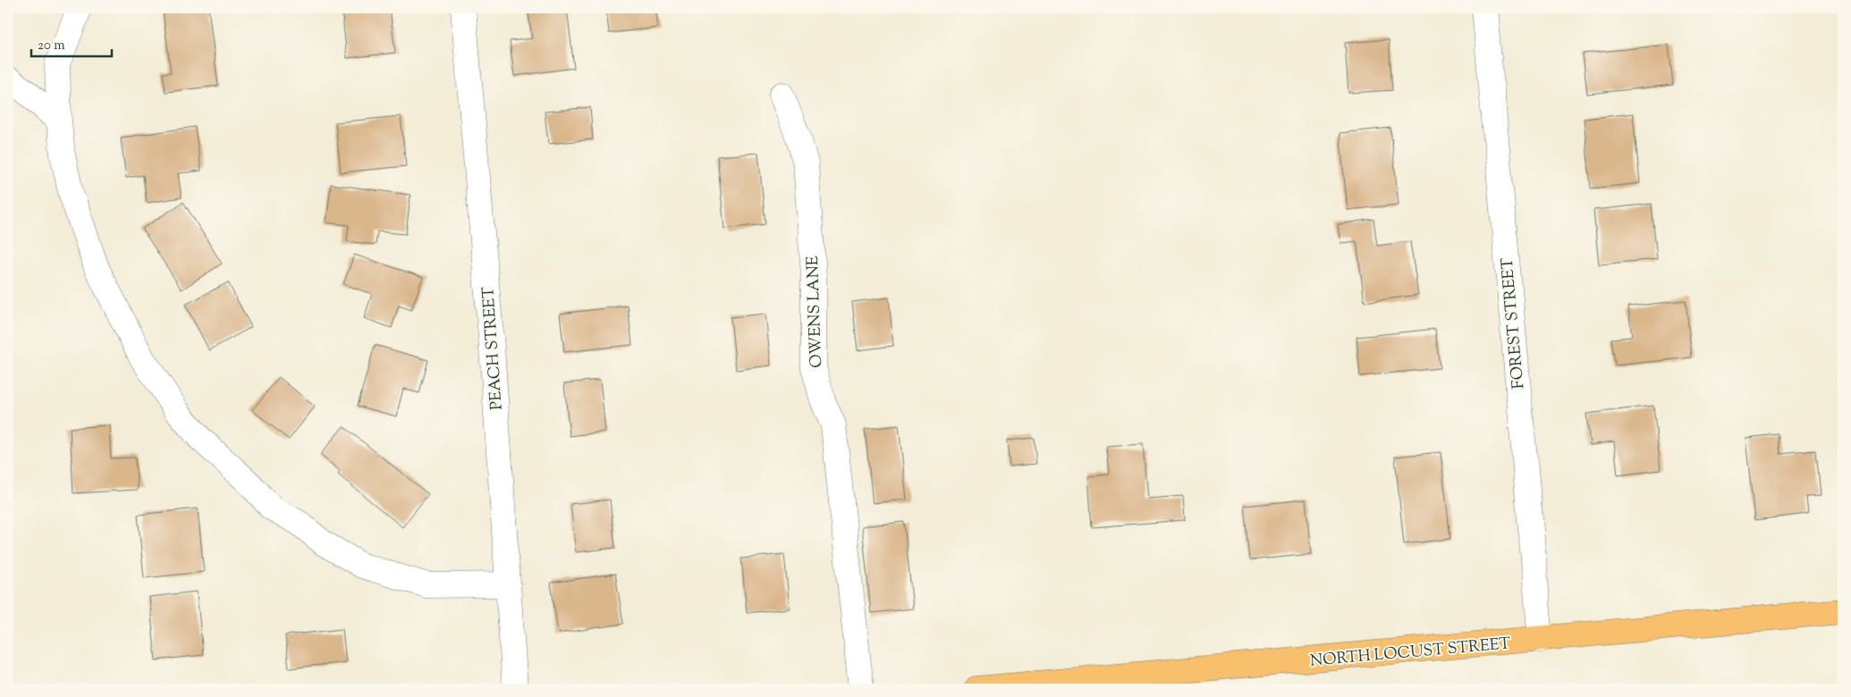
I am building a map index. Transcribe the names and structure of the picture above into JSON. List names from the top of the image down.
{
  "streets": {
    "main road": ["NORTH LOCUST STREET"],
    "street": ["OWENS LANE", "FOREST STREET", "PEACH STREET"]
  },
  "crossings": [
    ["FOREST STREET", "NORTH LOCUST STREET"]
  ],
  "scale_bar": "20 m"
}
